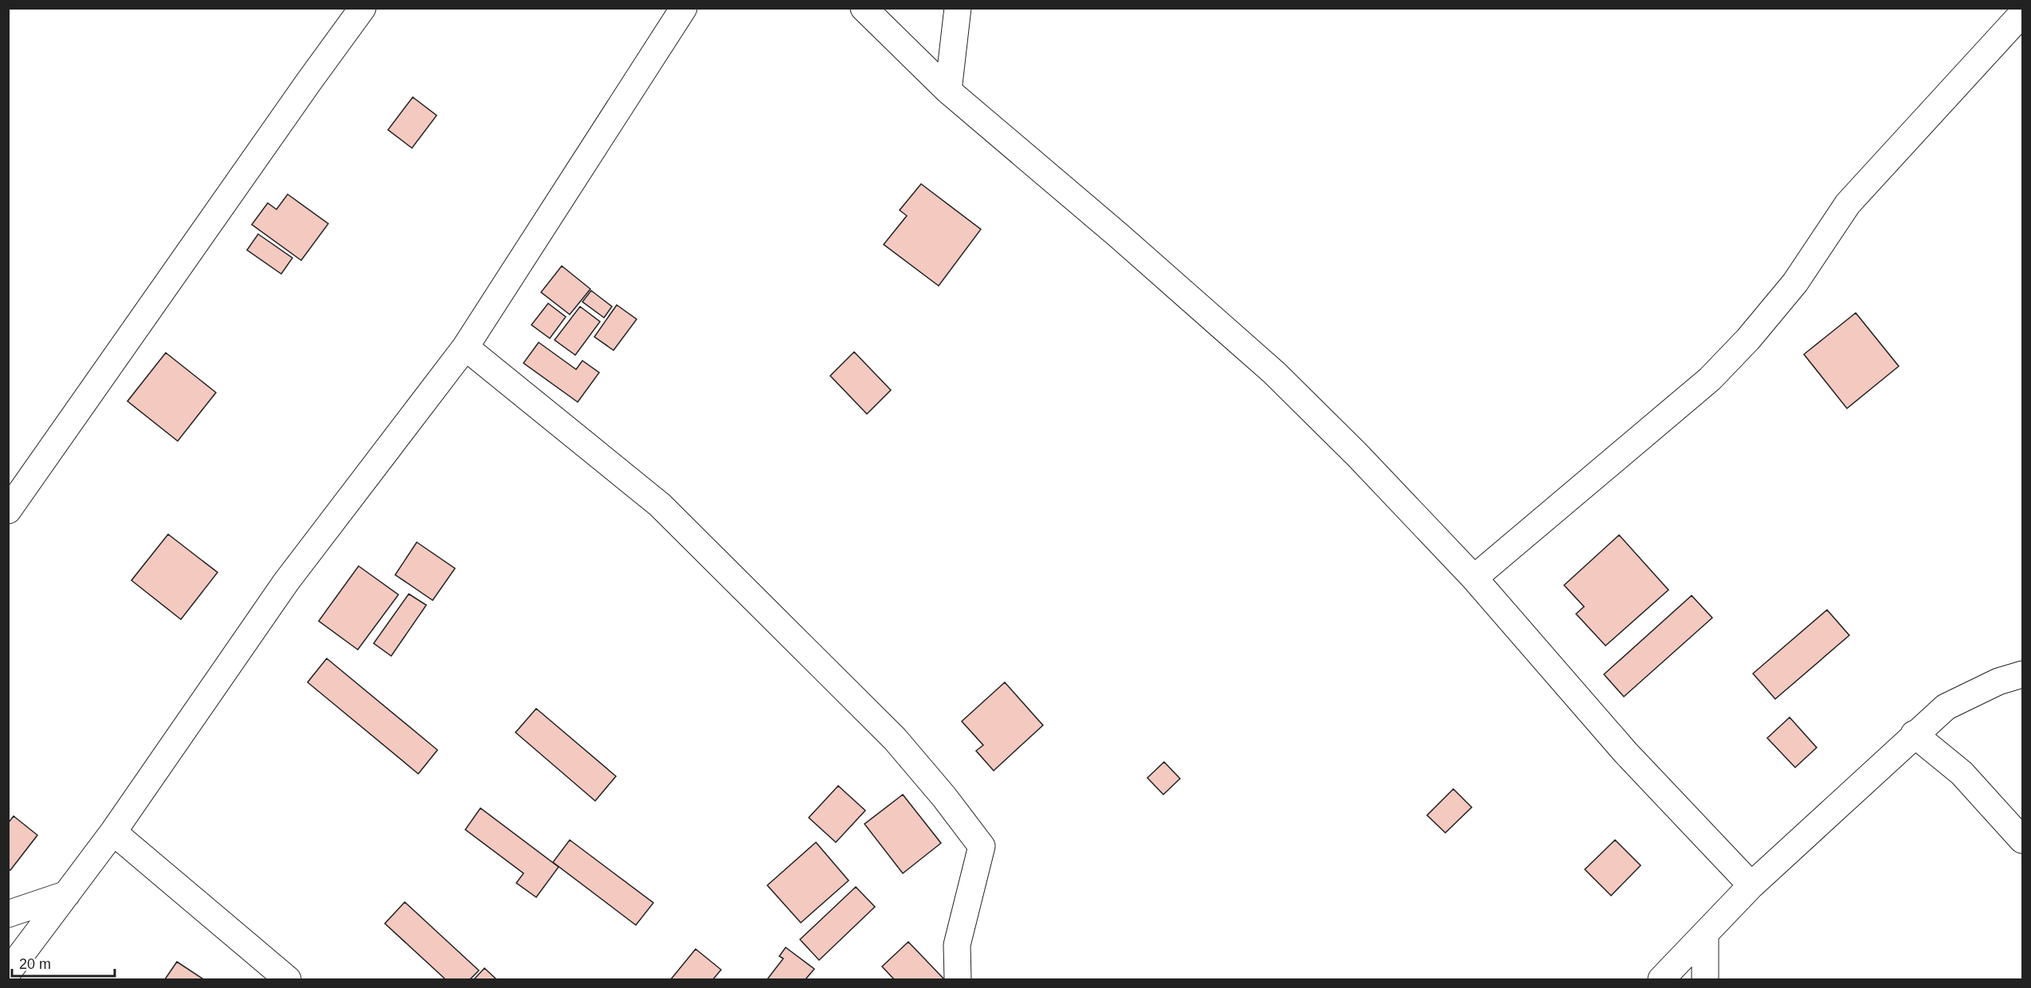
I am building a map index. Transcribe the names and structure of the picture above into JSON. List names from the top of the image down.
{
  "scale_bar": "20 m"
}
